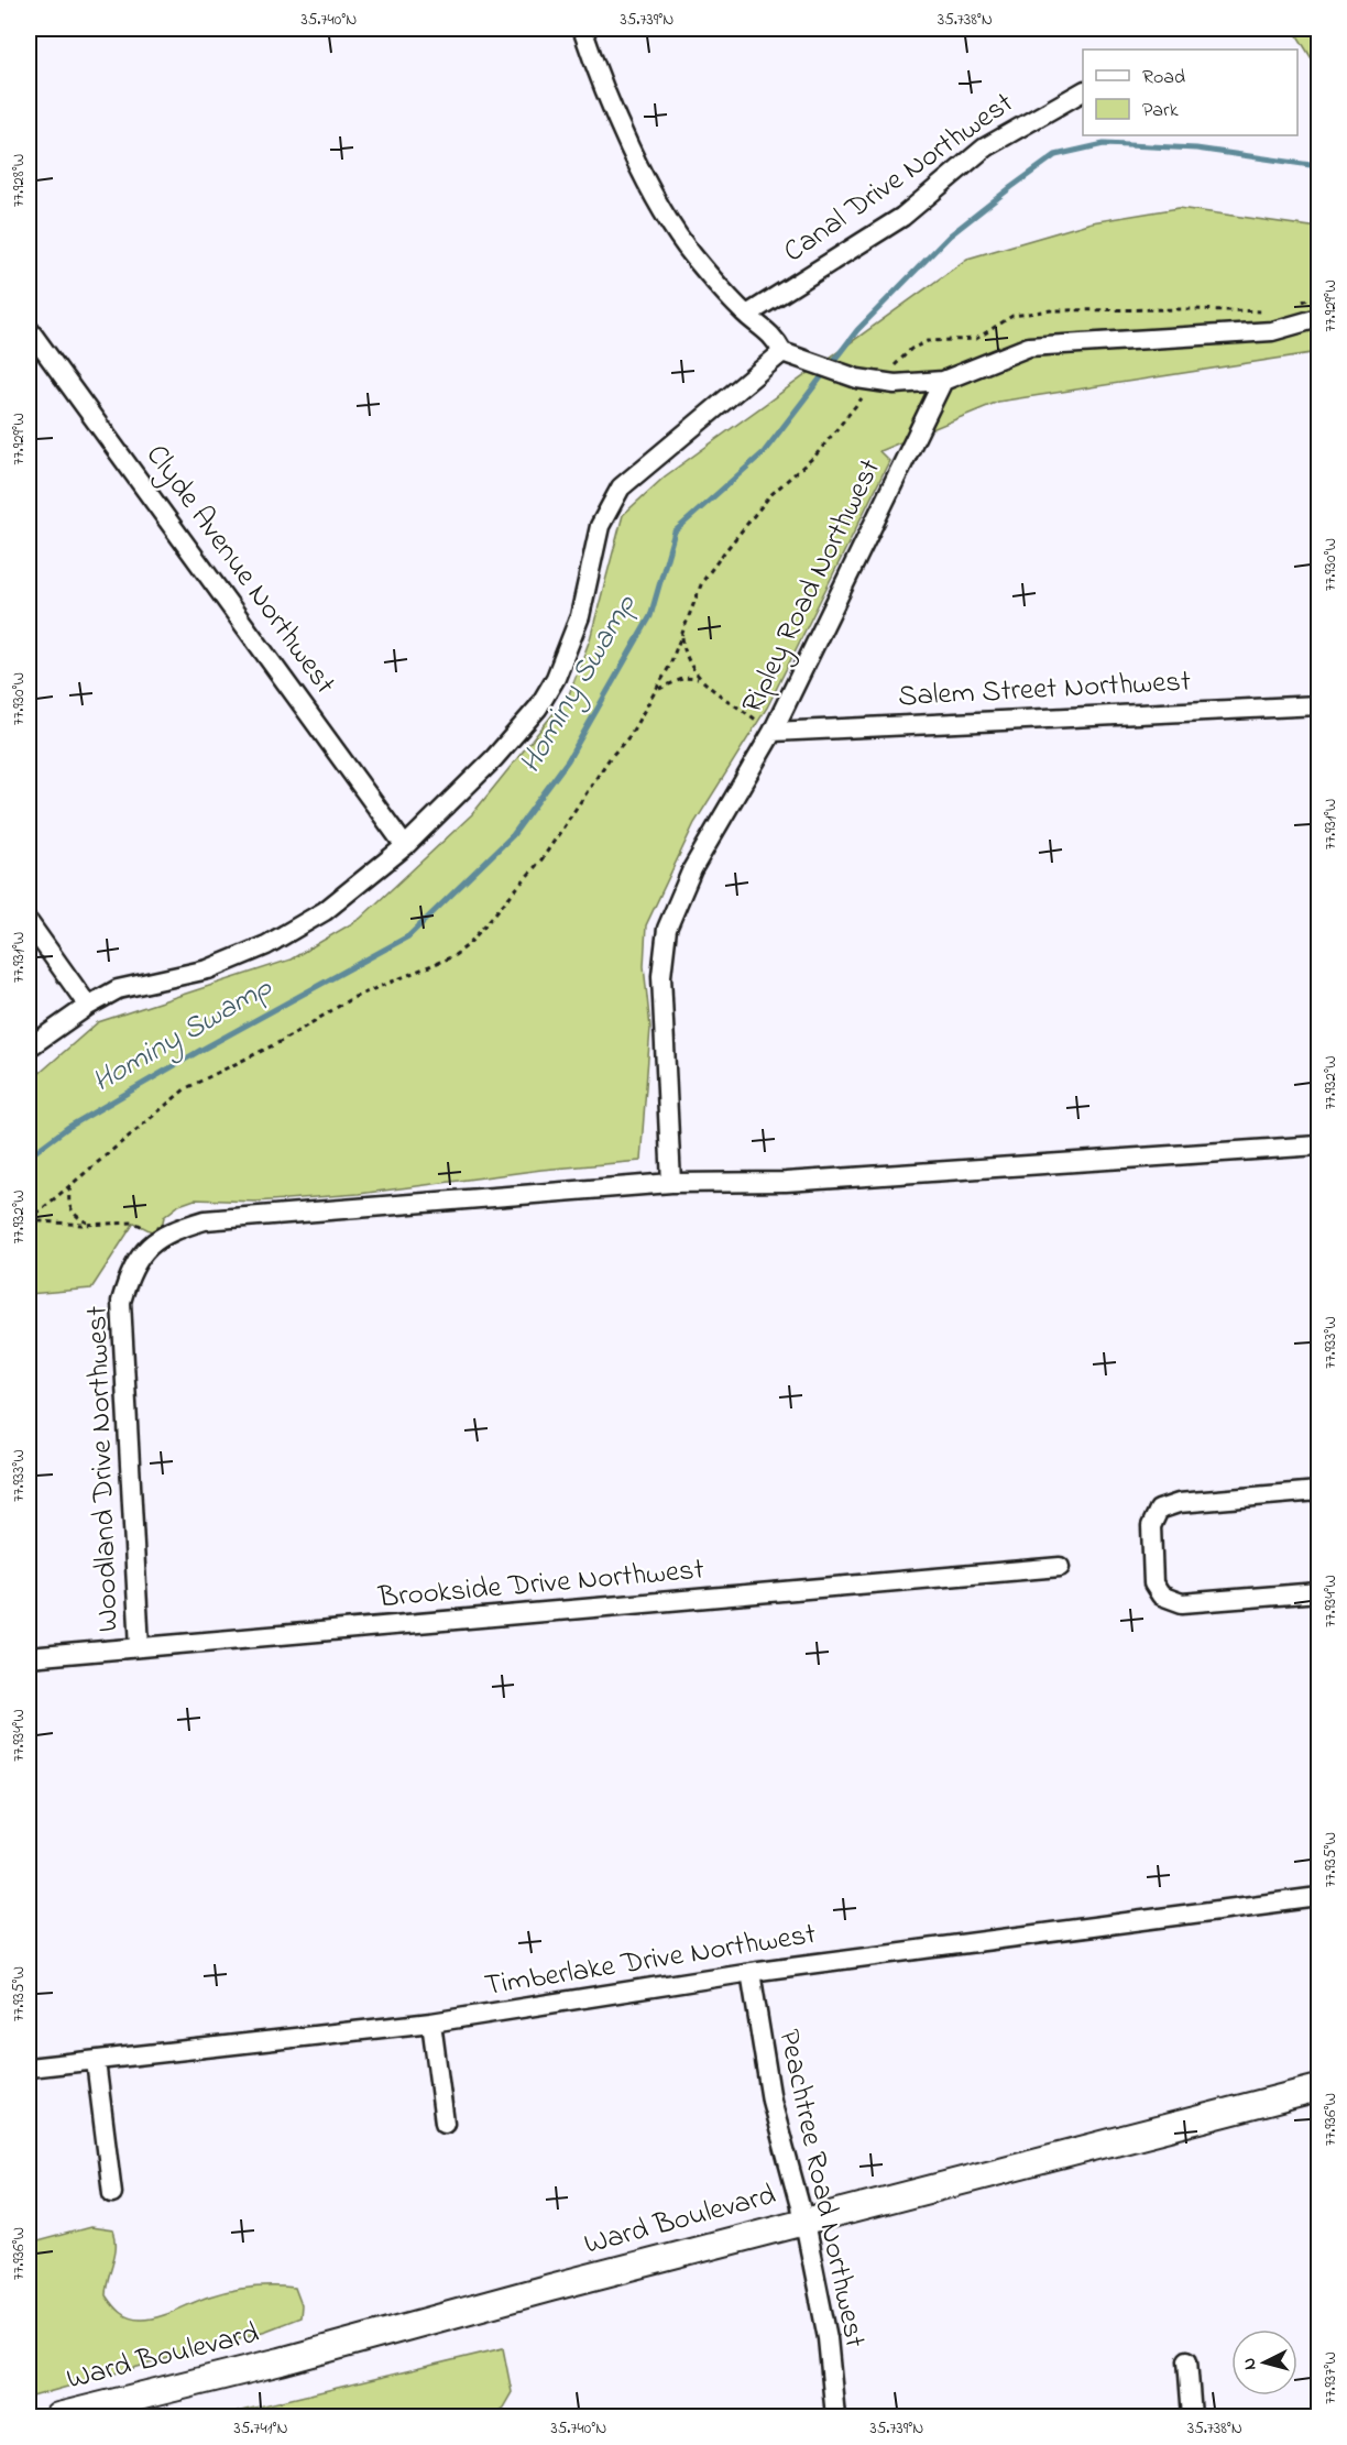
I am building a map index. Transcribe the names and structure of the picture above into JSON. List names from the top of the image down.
{
  "streets": {
    "main road": ["Ward Boulevard"],
    "street": [
      "Canal Drive Northwest",
      "Clyde Avenue Northwest",
      "Ripley Road Northwest",
      "Salem Street Northwest",
      "Woodland Drive Northwest",
      "Brookside Drive Northwest",
      "Timberlake Drive Northwest",
      "Peachtree Road Northwest"
    ]
  },
  "crossings": [
    ["Ripley Road Northwest", "Salem Street Northwest"],
    ["Woodland Drive Northwest", "Brookside Drive Northwest"],
    ["Timberlake Drive Northwest", "Peachtree Road Northwest"],
    ["Peachtree Road Northwest", "Ward Boulevard"]
  ],
  "water": ["Hominy Swamp"],
  "legend": ["Road", "Park"],
  "north": "left",
  "coordinates": [
    "35.740°N",
    "35.739°N",
    "35.738°N",
    "77.928°W",
    "77.929°W",
    "77.930°W",
    "77.931°W",
    "77.932°W",
    "77.933°W",
    "77.934°W",
    "77.935°W",
    "77.936°W",
    "77.937°W",
    "35.741°N"
  ]
}
